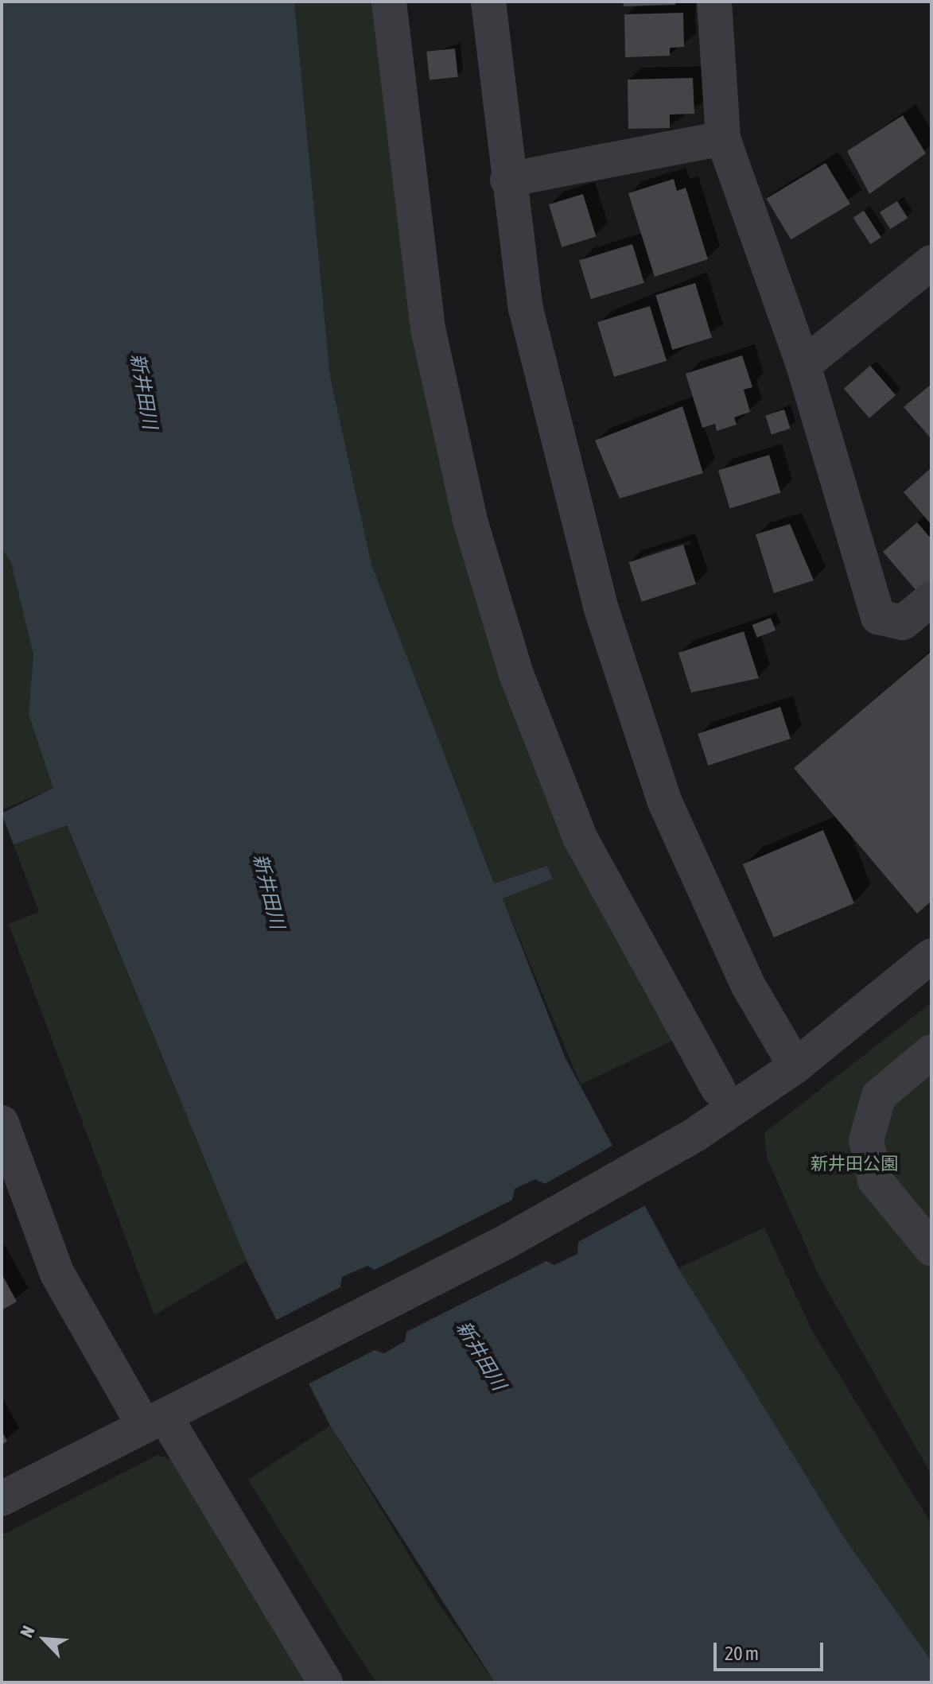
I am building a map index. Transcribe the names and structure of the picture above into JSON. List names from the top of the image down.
{
  "water": ["新井田川"],
  "parks": ["新井田公園"],
  "scale_bar": "20 m",
  "north": "top left"
}
